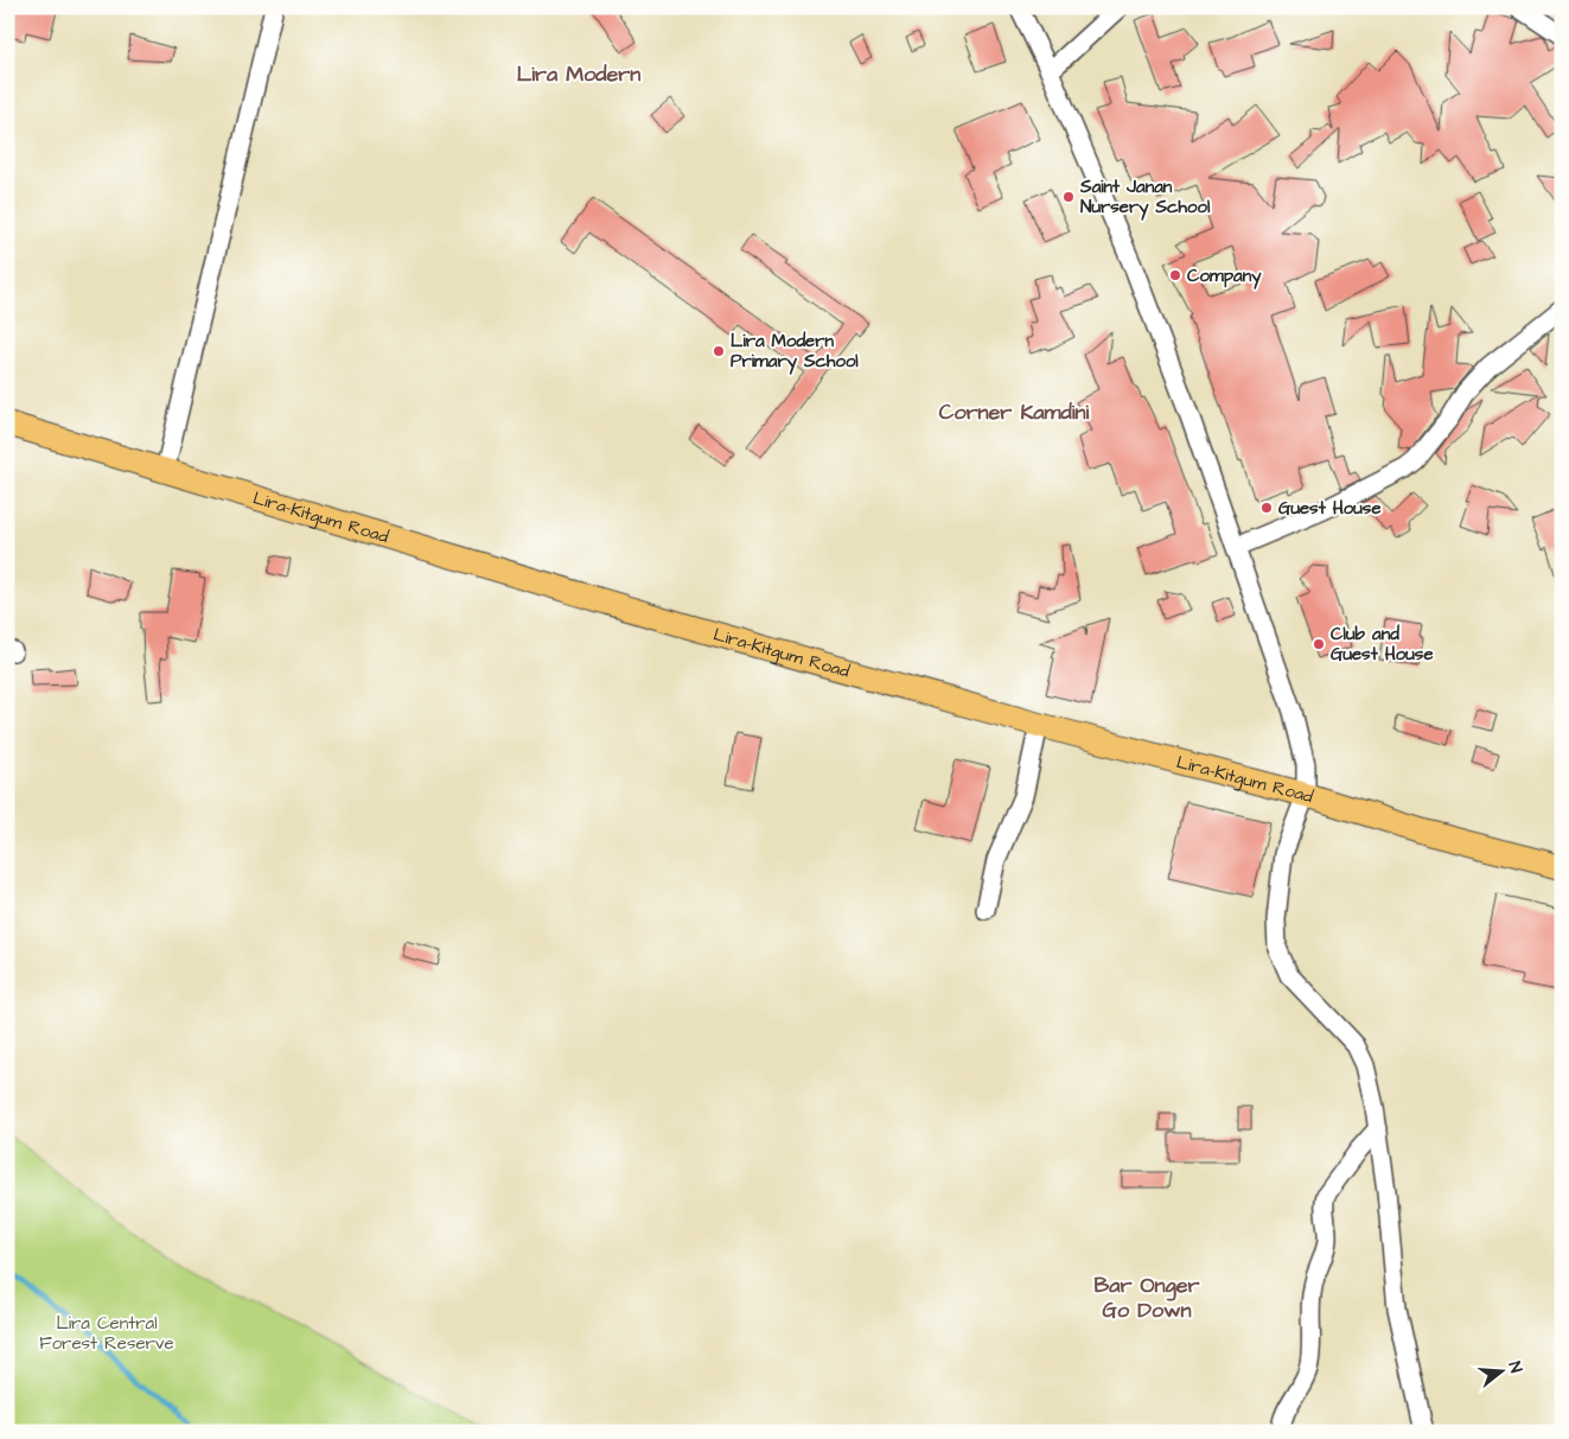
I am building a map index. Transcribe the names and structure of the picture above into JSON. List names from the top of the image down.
{
  "streets": {
    "main road": ["Lira-Kitgum Road"]
  },
  "districts": ["Lira Modern", "Corner Kamdini", "Bar Onger Go Down"],
  "parks": ["Lira Central Forest Reserve"],
  "places": [
    "Saint Janan Nursery School",
    "Company",
    "Lira Modern Primary School",
    "Guest House",
    "Club and Guest House"
  ],
  "north": "right"
}
